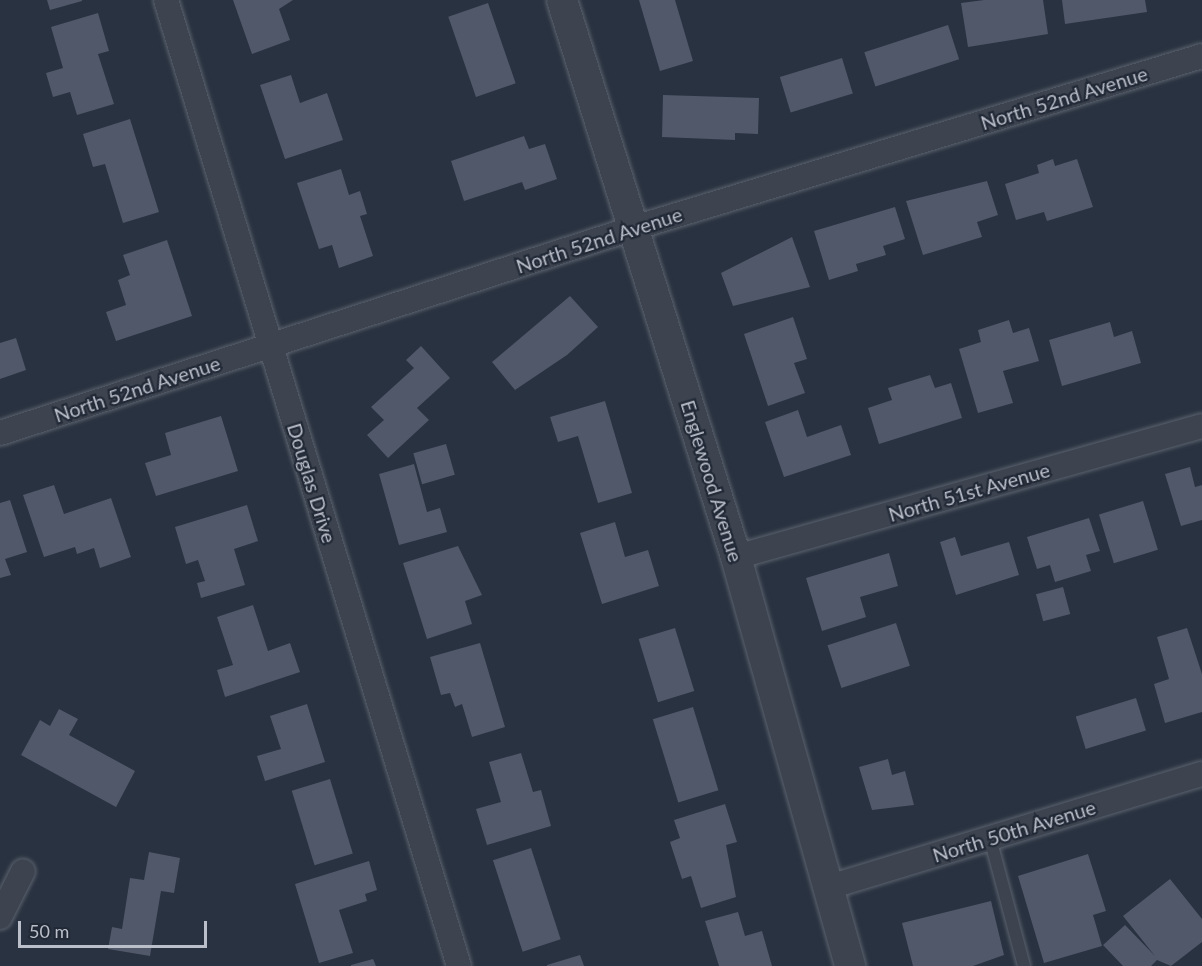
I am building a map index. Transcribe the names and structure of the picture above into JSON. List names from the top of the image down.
{
  "streets": {
    "street": [
      "North 52nd Avenue",
      "Englewood Avenue",
      "Douglas Drive",
      "North 51st Avenue",
      "North 50th Avenue"
    ]
  },
  "crossings": [
    ["North 52nd Avenue", "Englewood Avenue"],
    ["North 52nd Avenue", "Douglas Drive"],
    ["Englewood Avenue", "North 51st Avenue"],
    ["Englewood Avenue", "North 50th Avenue"]
  ],
  "scale_bar": "50 m"
}
